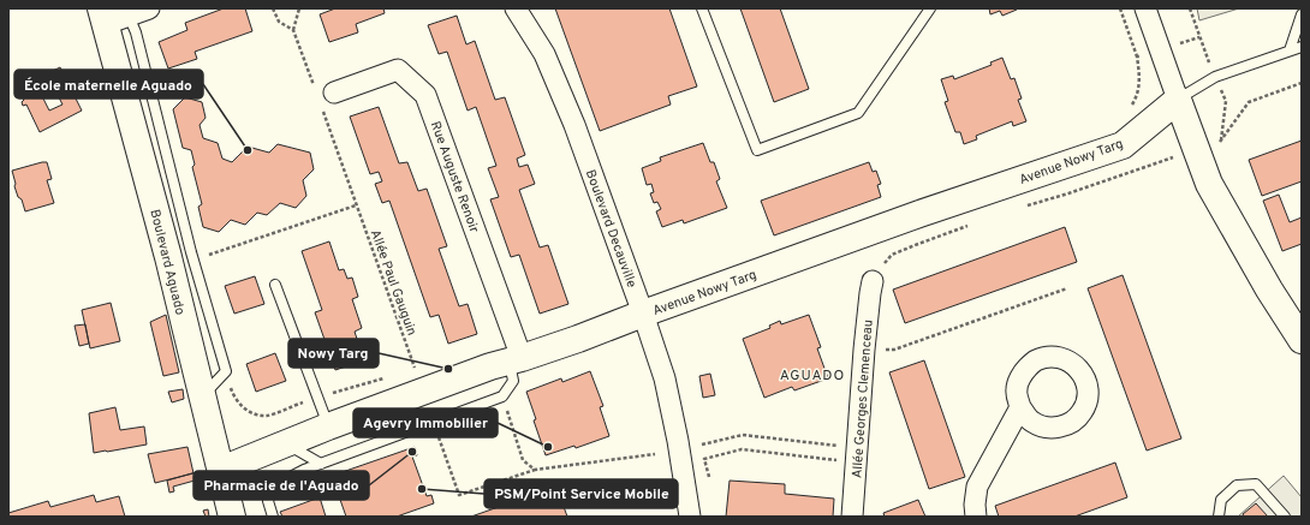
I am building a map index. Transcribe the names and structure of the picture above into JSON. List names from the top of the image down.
{
  "streets": {
    "street": [
      "Avenue Nowy Targ",
      "Rue Auguste Renoir",
      "Boulevard Decauville",
      "Boulevard Aguado",
      "Allée Georges Clemenceau"
    ],
    "path": ["Allée Paul Gauguin"]
  },
  "crossings": [
    ["Avenue Nowy Targ", "Rue Auguste Renoir"],
    ["Avenue Nowy Targ", "Boulevard Decauville"],
    ["Avenue Nowy Targ", "Boulevard Aguado"],
    ["Rue Auguste Renoir", "Allée Paul Gauguin"]
  ],
  "districts": ["AGUADO"],
  "places": [
    "École maternelle Aguado",
    "Nowy Targ",
    "Agevry Immobilier",
    "Pharmacie de l'Aguado",
    "PSM/Point Service Mobile"
  ]
}
